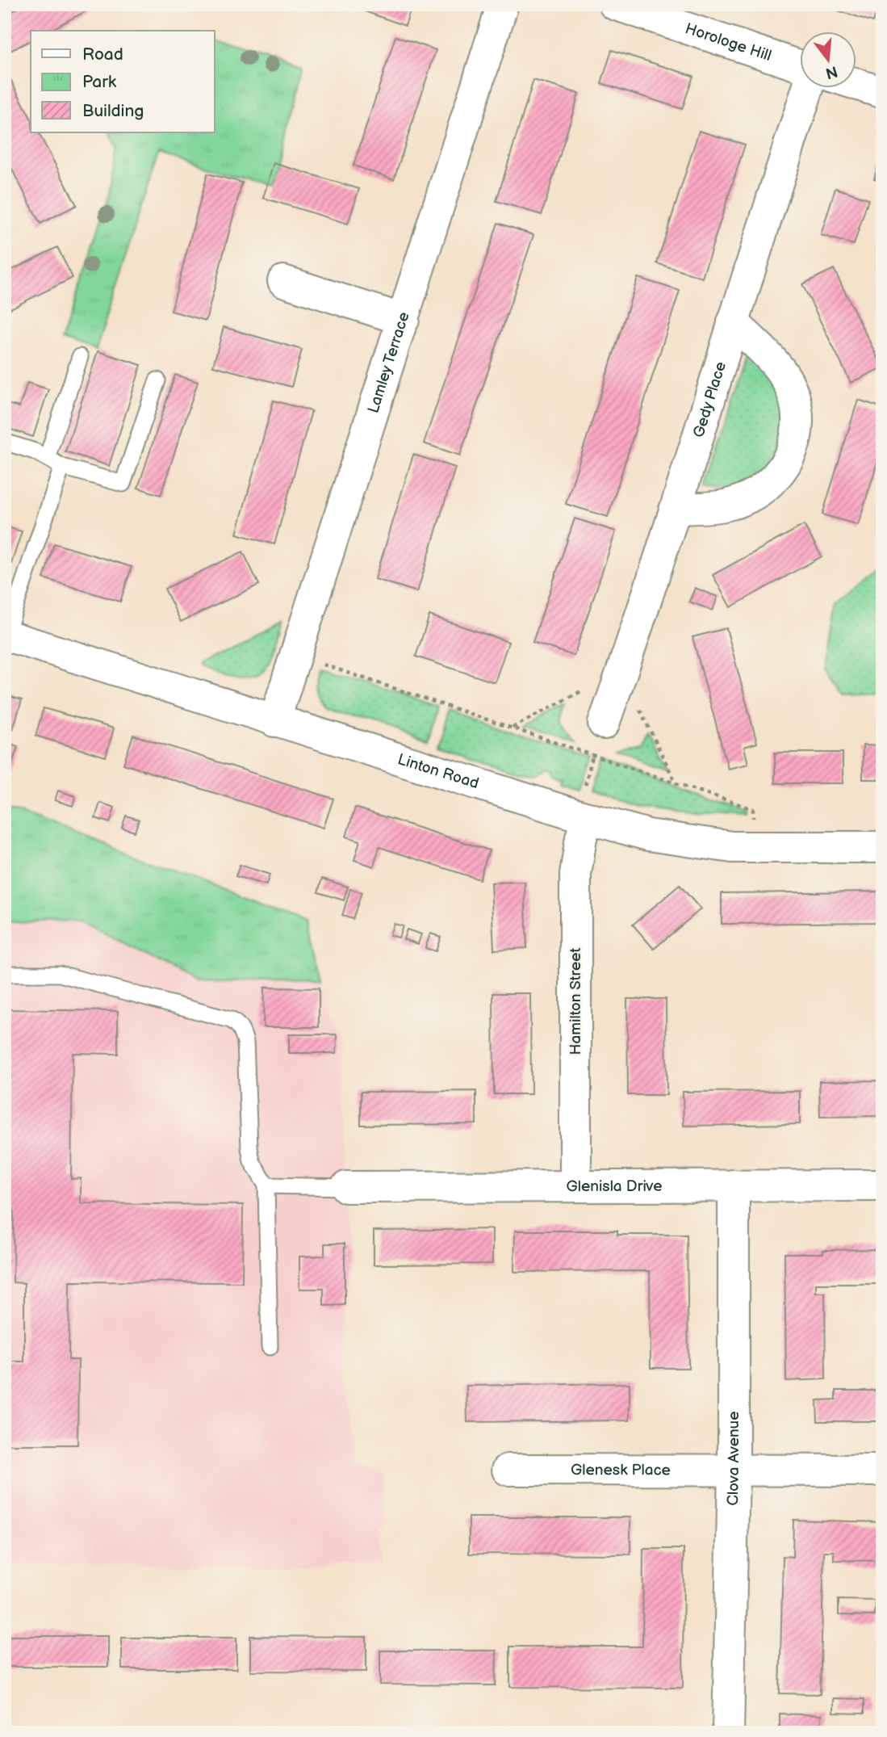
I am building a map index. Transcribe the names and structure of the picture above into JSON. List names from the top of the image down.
{
  "streets": {
    "street": [
      "Horologe Hill",
      "Lamley Terrace",
      "Gedy Place",
      "Linton Road",
      "Hamilton Street",
      "Glenisla Drive",
      "Clova Avenue",
      "Glenesk Place"
    ]
  },
  "crossings": [
    ["Lamley Terrace", "Linton Road"],
    ["Linton Road", "Hamilton Street"],
    ["Hamilton Street", "Glenisla Drive"],
    ["Glenisla Drive", "Clova Avenue"],
    ["Clova Avenue", "Glenesk Place"]
  ],
  "legend": ["Road", "Park", "Building"],
  "north": "bottom"
}
